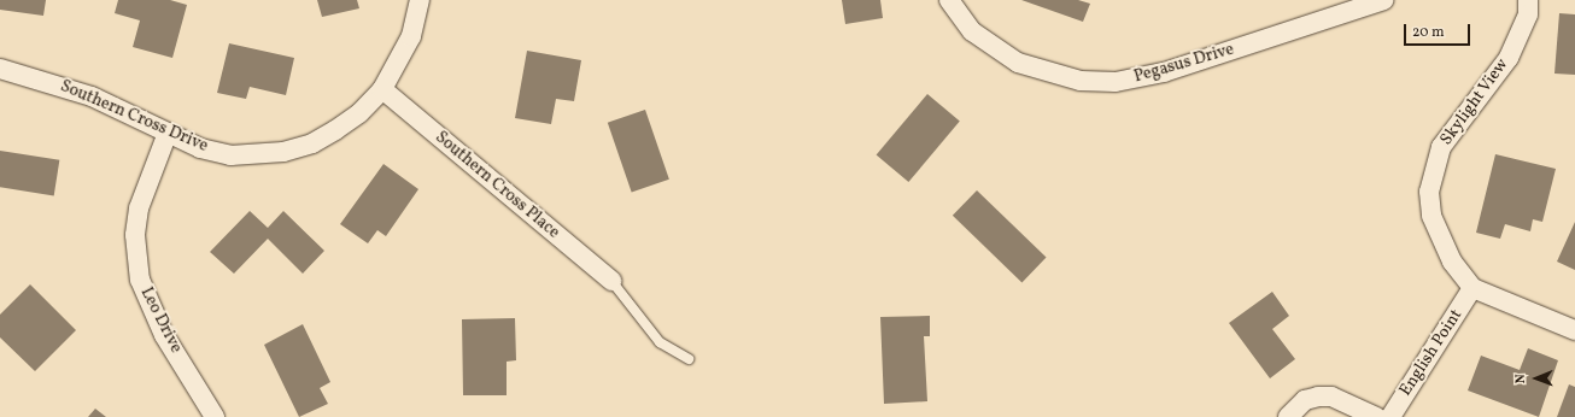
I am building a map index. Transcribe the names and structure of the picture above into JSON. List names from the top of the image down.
{
  "streets": {
    "street": [
      "Pegasus Drive",
      "Skylight View",
      "Southern Cross Drive",
      "Southern Cross Place",
      "Leo Drive",
      "English Point"
    ]
  },
  "crossings": [
    ["Skylight View", "English Point"],
    ["Southern Cross Drive", "Southern Cross Place"],
    ["Southern Cross Drive", "Leo Drive"]
  ],
  "scale_bar": "20 m",
  "north": "left"
}
